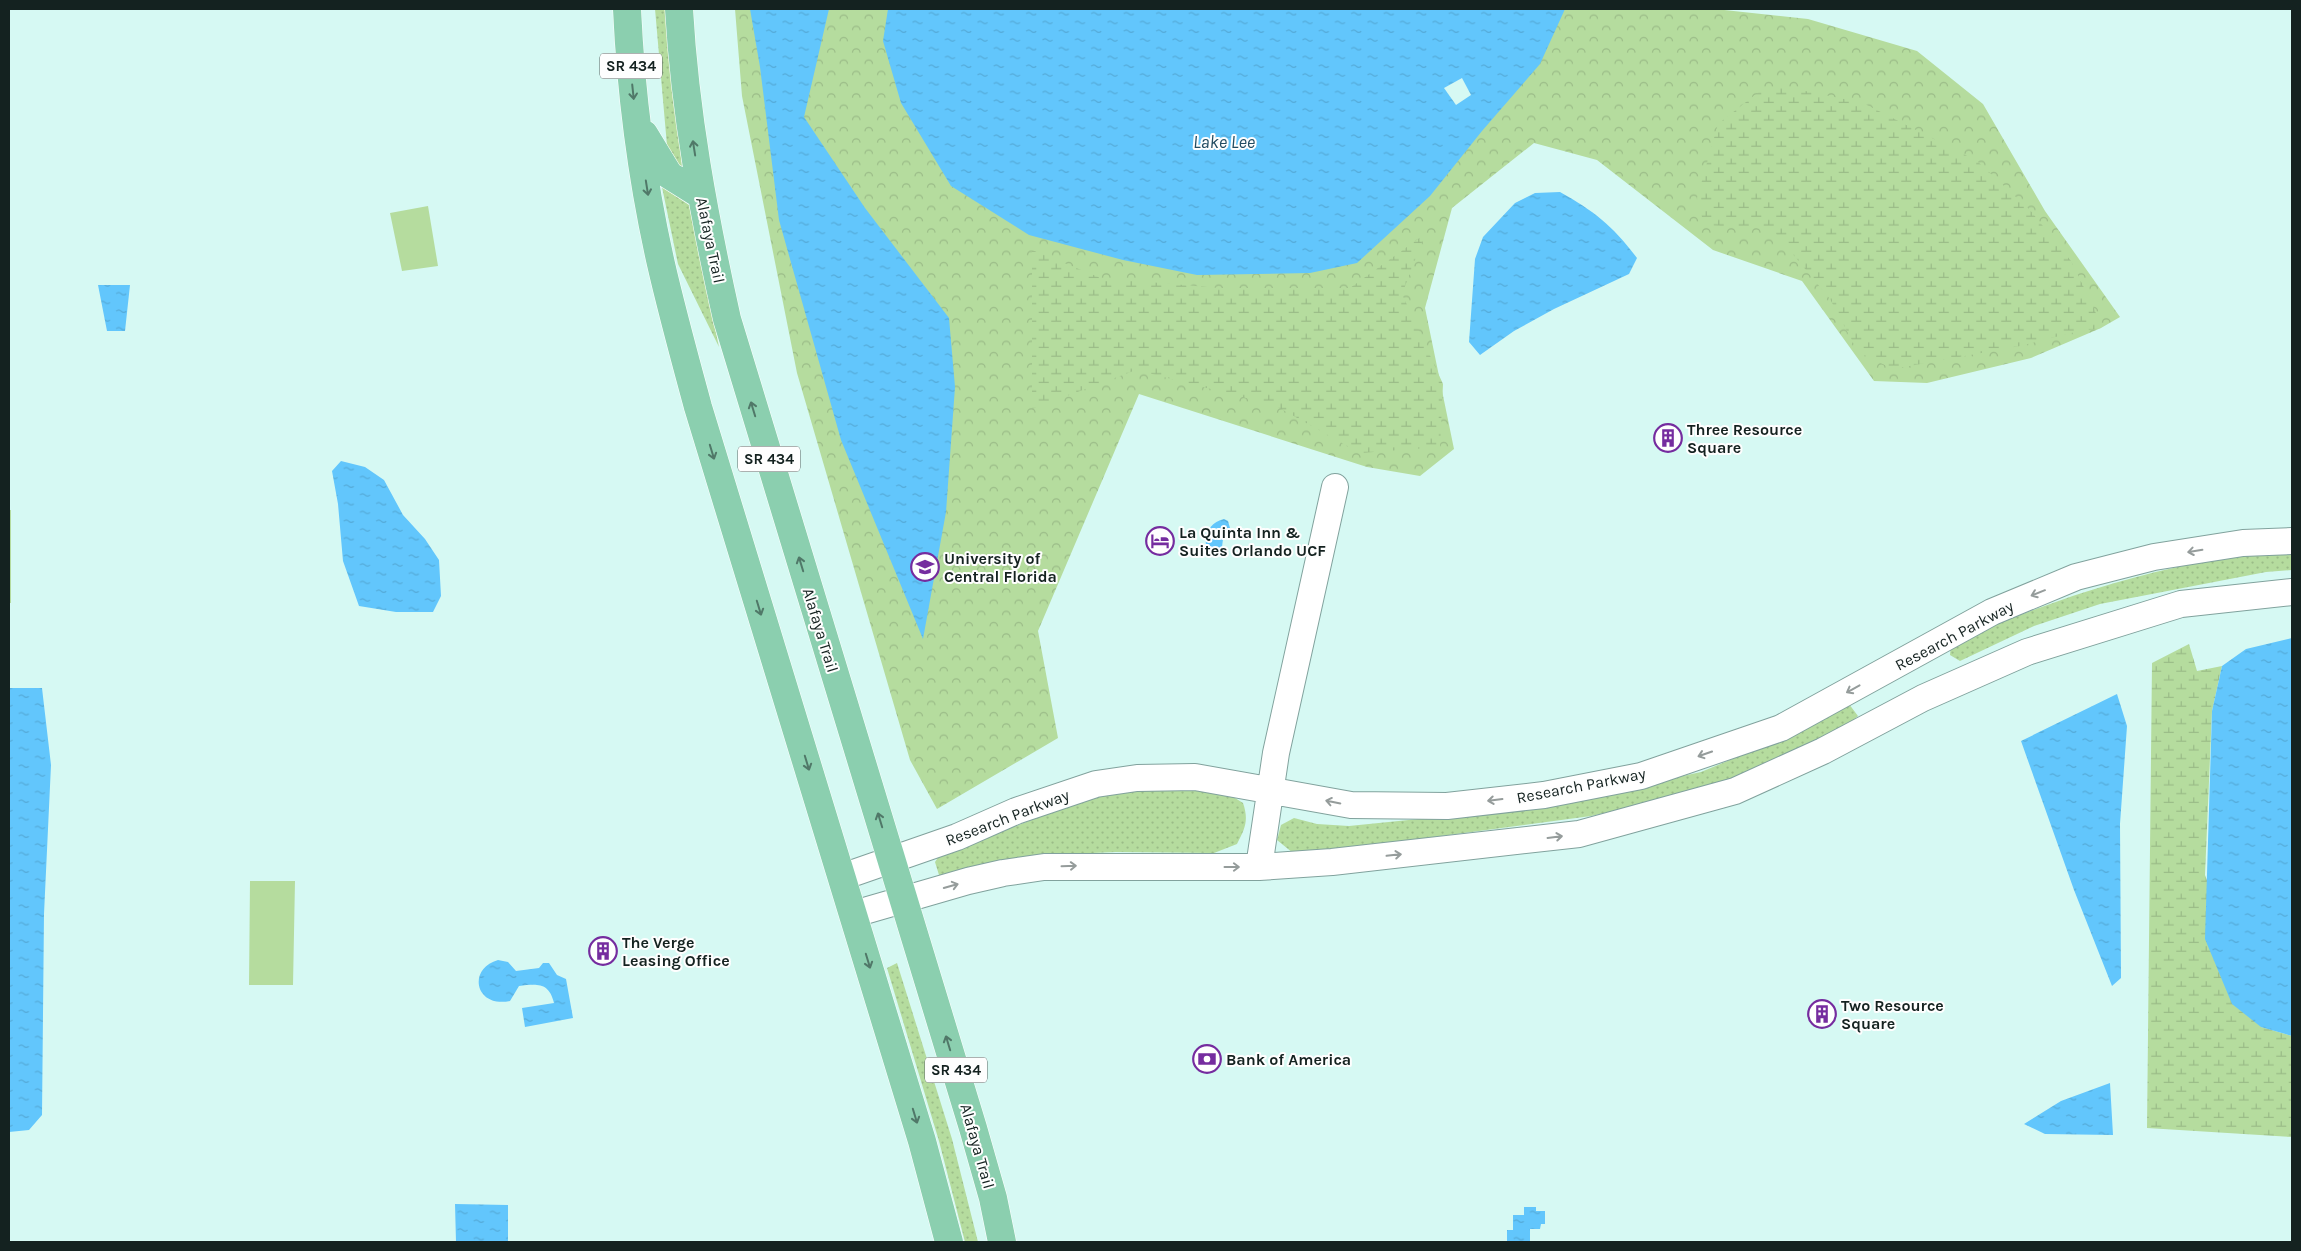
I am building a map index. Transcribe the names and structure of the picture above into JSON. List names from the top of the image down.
{
  "streets": {
    "main road": ["SR 434", "Alafaya Trail"],
    "street": ["Research Parkway"]
  },
  "crossings": [
    ["SR 434", "Research Parkway"],
    ["Alafaya Trail", "Research Parkway"]
  ],
  "water": ["Lake Lee"],
  "places": {
    "building": ["Three Resource Square", "The Verge Leasing Office", "Two Resource Square"],
    "hotel": ["La Quinta Inn & Suites Orlando UCF"],
    "school or university": ["University of Central Florida"],
    "bank": ["Bank of America"]
  }
}
